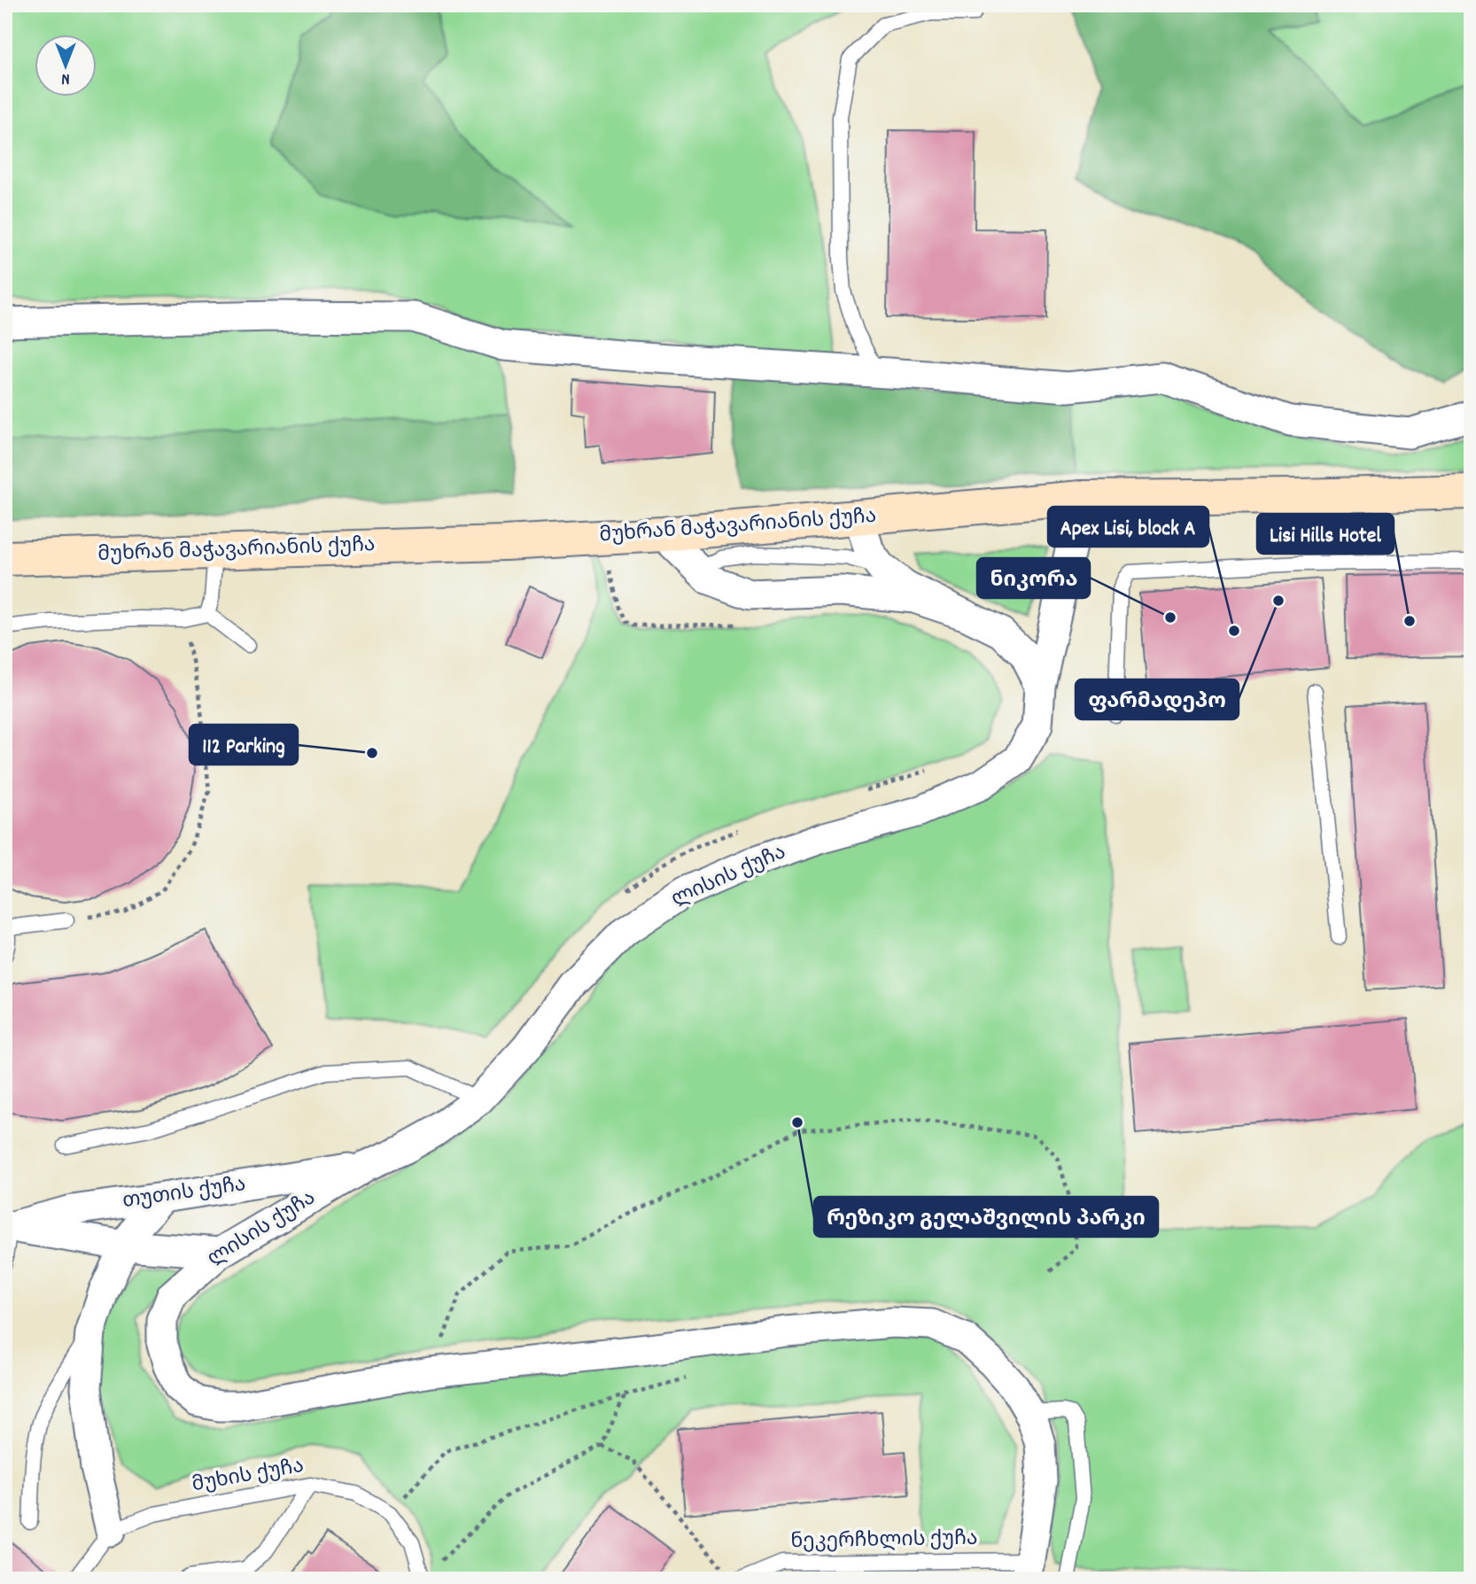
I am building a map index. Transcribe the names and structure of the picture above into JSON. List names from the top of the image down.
{
  "streets": {
    "main road": ["მუხრან მაჭავარიანის ქუჩა"],
    "street": ["ლისის ქუჩა", "თუთის ქუჩა"],
    "lane": ["მუხის ქუჩა", "ნეკერჩხლის ქუჩა"]
  },
  "crossings": [
    ["მუხრან მაჭავარიანის ქუჩა", "ლისის ქუჩა"],
    ["ლისის ქუჩა", "თუთის ქუჩა"],
    ["ლისის ქუჩა", "ნეკერჩხლის ქუჩა"]
  ],
  "places": [
    "ფარმადეპო",
    "ნიკორა",
    "Lisi Hills Hotel",
    "Apex Lisi, block A",
    "112 Parking",
    "რეზიკო გელაშვილის პარკი"
  ],
  "north": "bottom"
}
